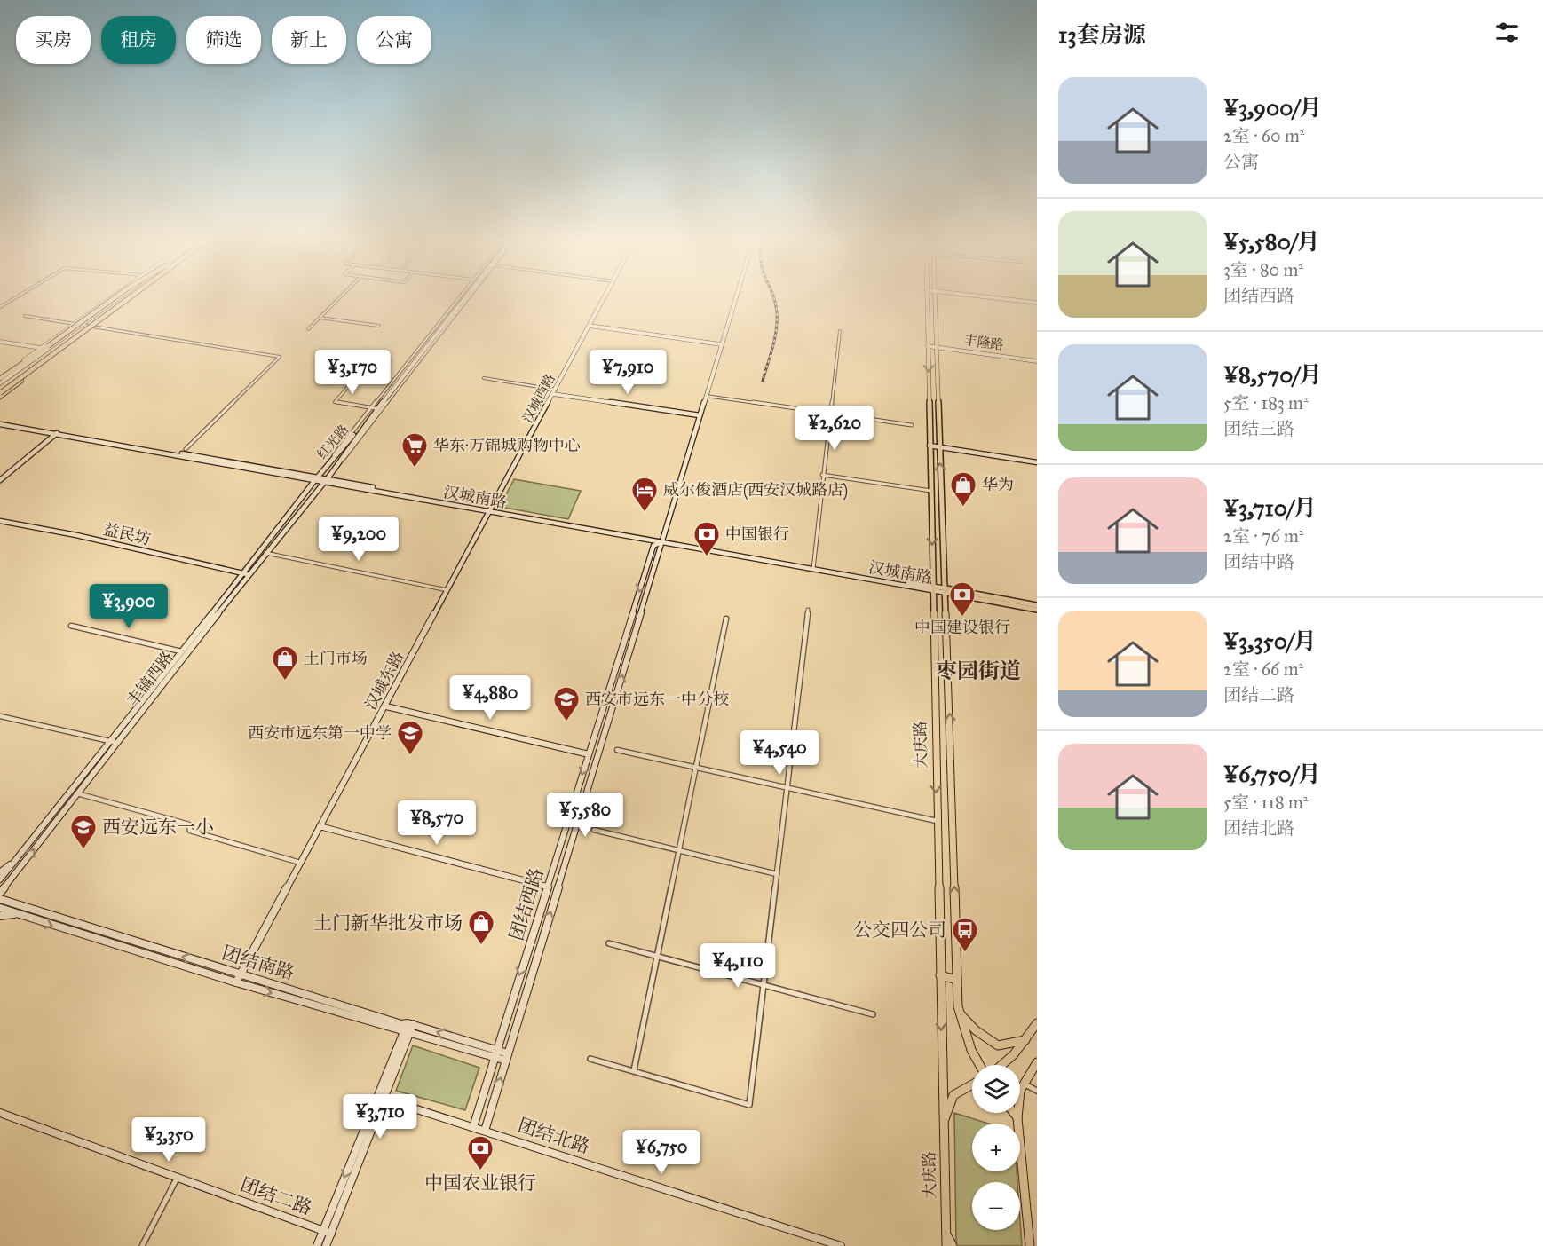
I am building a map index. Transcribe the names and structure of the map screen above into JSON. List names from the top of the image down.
{
  "streets": {
    "main road": ["大庆路"],
    "street": [
      "丰隆路",
      "汉城西路",
      "红光路",
      "汉城南路",
      "益民坊",
      "丰镐西路",
      "汉城东路",
      "团结西路",
      "团结南路",
      "团结北路",
      "团结二路"
    ]
  },
  "crossings": [
    ["丰隆路", "大庆路"],
    ["汉城西路", "汉城南路"],
    ["汉城西路", "汉城东路"],
    ["红光路", "汉城南路"],
    ["红光路", "丰镐西路"],
    ["汉城南路", "丰镐西路"],
    ["汉城南路", "汉城东路"],
    ["汉城南路", "大庆路"],
    ["汉城南路", "团结西路"],
    ["益民坊", "丰镐西路"],
    ["汉城东路", "团结南路"],
    ["团结西路", "团结南路"],
    ["团结西路", "团结北路"]
  ],
  "districts": ["枣园街道"],
  "places": {
    "supermarket": ["华东·万锦城购物中心"],
    "shop": ["华为", "土门市场", "土门新华批发市场"],
    "hotel": ["威尔俊酒店(西安汉城路店)"],
    "bank": ["中国银行", "中国建设银行", "中国农业银行"],
    "school or university": ["西安市远东一中分校", "西安市远东第一中学", "西安远东一小"],
    "bus stop": ["公交四公司"]
  },
  "page": {
    "heading": "13套房源",
    "chip": [
      "买房",
      "租房",
      "筛选",
      "新上",
      "公寓"
    ],
    "list": [
      {
        "name": "¥3,900/月",
        "note": "2室 · 60 m² · 公寓"
      },
      {
        "name": "¥5,580/月",
        "note": "3室 · 80 m² · 团结西路"
      },
      {
        "name": "¥8,570/月",
        "note": "5室 · 183 m² · 团结三路"
      },
      {
        "name": "¥3,710/月",
        "note": "2室 · 76 m² · 团结中路"
      },
      {
        "name": "¥3,350/月",
        "note": "2室 · 66 m² · 团结二路"
      },
      {
        "name": "¥6,750/月",
        "note": "5室 · 118 m² · 团结北路"
      }
    ],
    "price": [
      "¥3,170",
      "¥7,910",
      "¥2,620",
      "¥9,200",
      "¥3,900",
      "¥4,880",
      "¥4,540",
      "¥5,580",
      "¥8,570",
      "¥4,110",
      "¥3,710",
      "¥3,350",
      "¥6,750"
    ],
    "map_buttons": ["+", "−"]
  }
}
